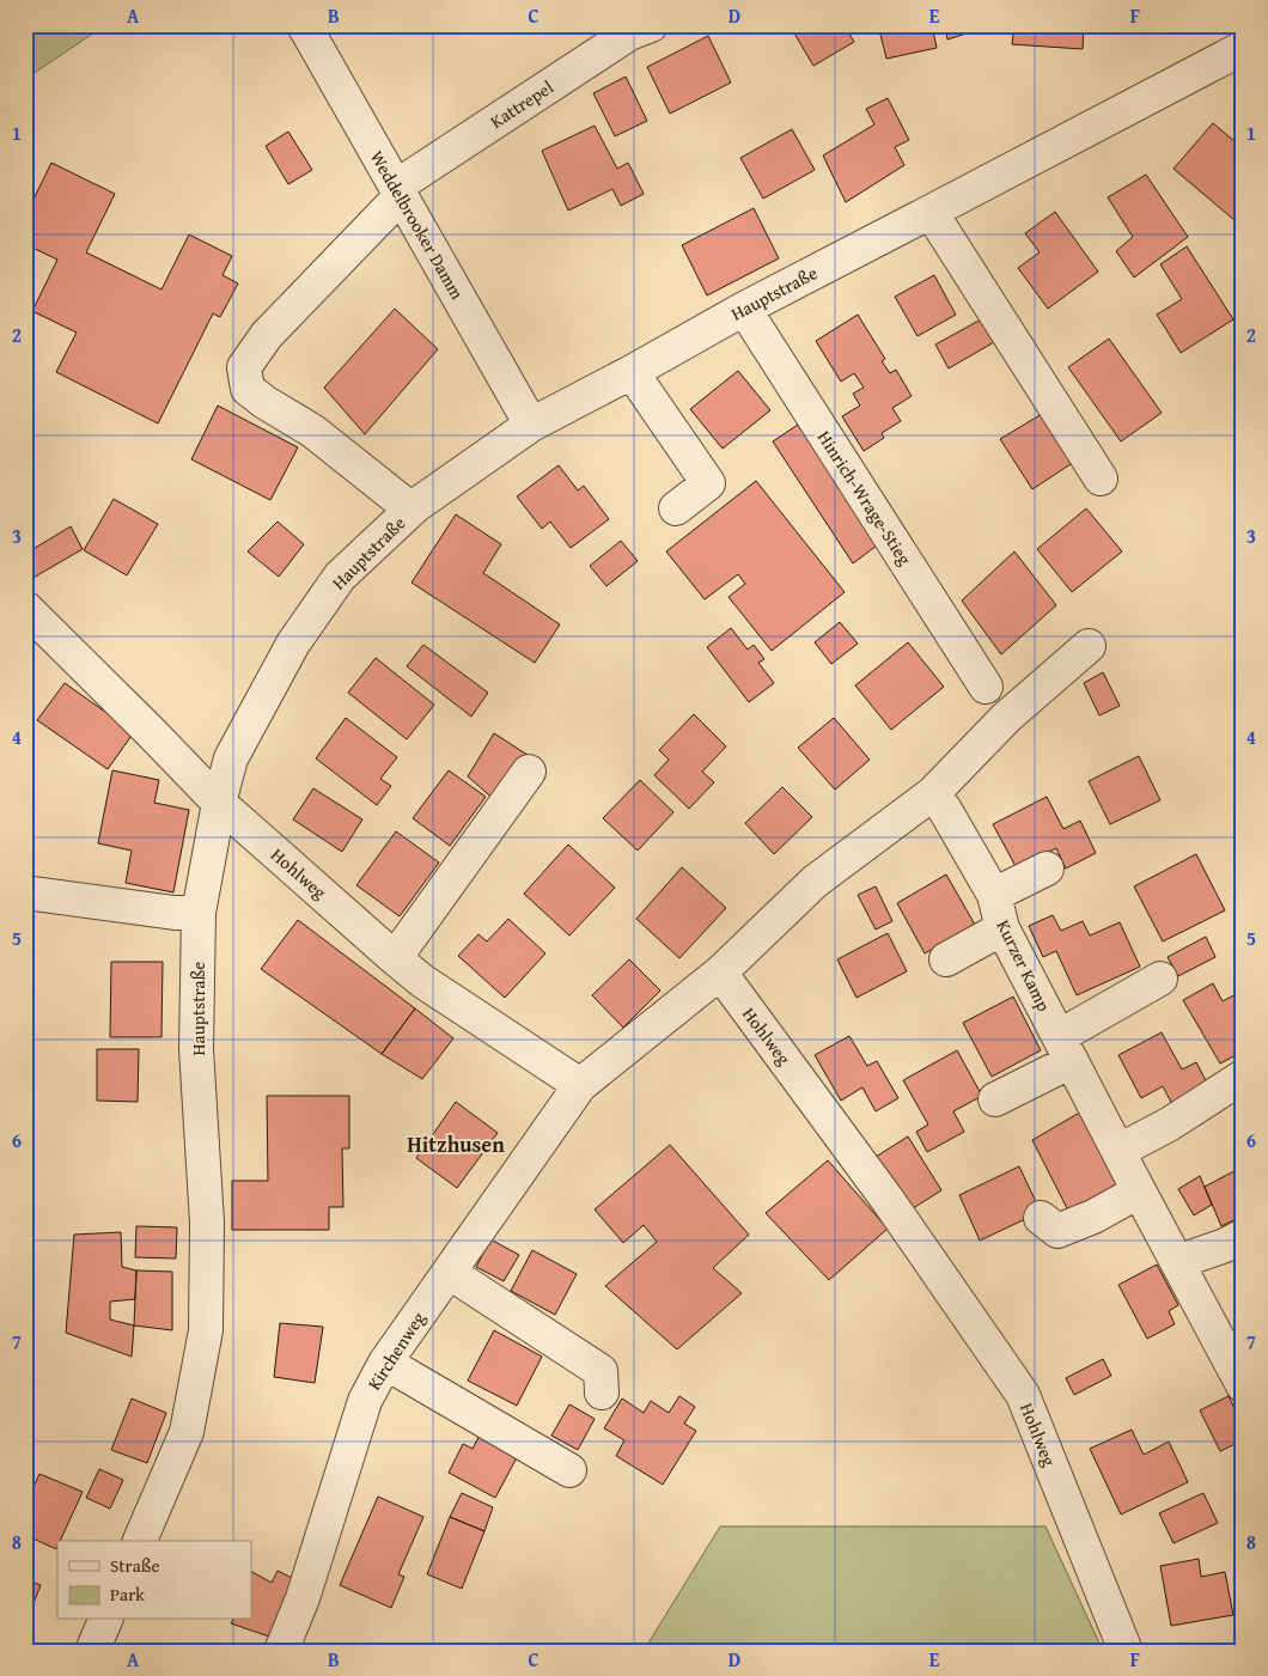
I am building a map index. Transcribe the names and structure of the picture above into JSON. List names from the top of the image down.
{
  "streets": {
    "street": [
      "Kattrepel",
      "Weddelbrooker Damm",
      "Hauptstraße",
      "Hinrich-Wrage-Stieg",
      "Hohlweg",
      "Kurzer Kamp",
      "Kirchenweg"
    ]
  },
  "crossings": [
    ["Kattrepel", "Weddelbrooker Damm"],
    ["Kattrepel", "Hauptstraße"],
    ["Weddelbrooker Damm", "Hauptstraße"],
    ["Hauptstraße", "Hinrich-Wrage-Stieg"],
    ["Hauptstraße", "Hohlweg"],
    ["Hohlweg", "Kirchenweg"]
  ],
  "districts": ["Hitzhusen"],
  "legend": ["Straße", "Park"],
  "grid": {
    "columns": [
      "A",
      "B",
      "C",
      "D",
      "E",
      "F"
    ],
    "rows": [
      "1",
      "2",
      "3",
      "4",
      "5",
      "6",
      "7",
      "8"
    ]
  }
}
